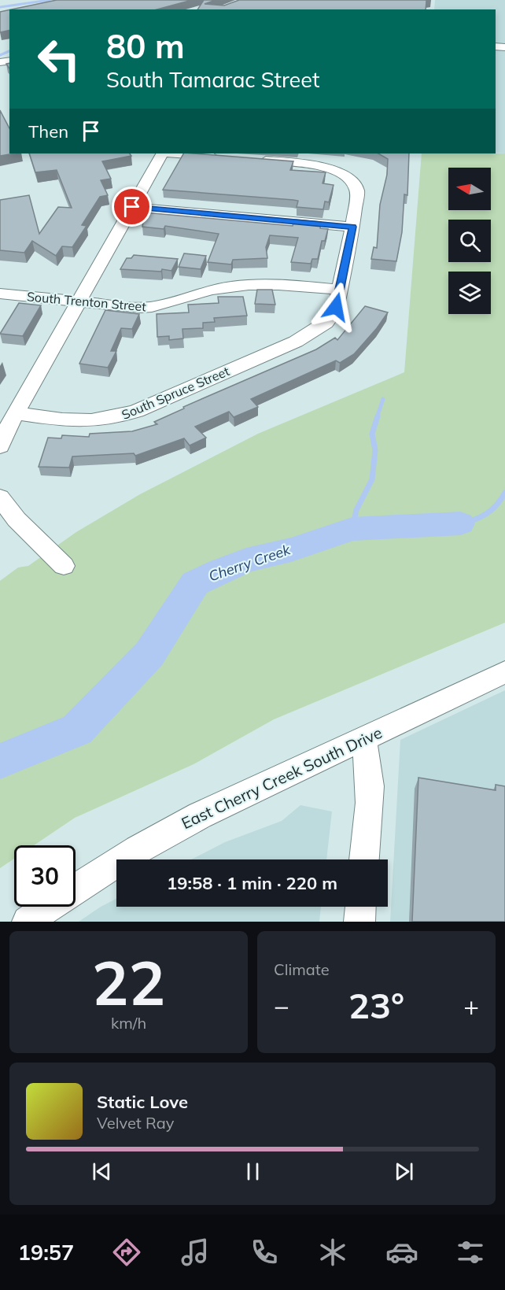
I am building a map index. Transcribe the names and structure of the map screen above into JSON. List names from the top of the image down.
{
  "streets": {
    "street": ["South Trenton Street", "South Spruce Street", "East Cherry Creek South Drive"]
  },
  "crossings": [
    ["South Trenton Street", "South Spruce Street"]
  ],
  "water": ["Cherry Creek"],
  "north": "left",
  "page": {
    "turn": ["80 m", "South Tamarac Street"],
    "then": "Then",
    "limit": "30",
    "trip": "19:58 · 1 min · 220 m",
    "tile": [
      ["22", "km/h"],
      "Climate"
    ],
    "heat": ["−", "23°", "+"],
    "song": ["Static Love", "Velvet Ray"],
    "tabs": "19:57"
  }
}
